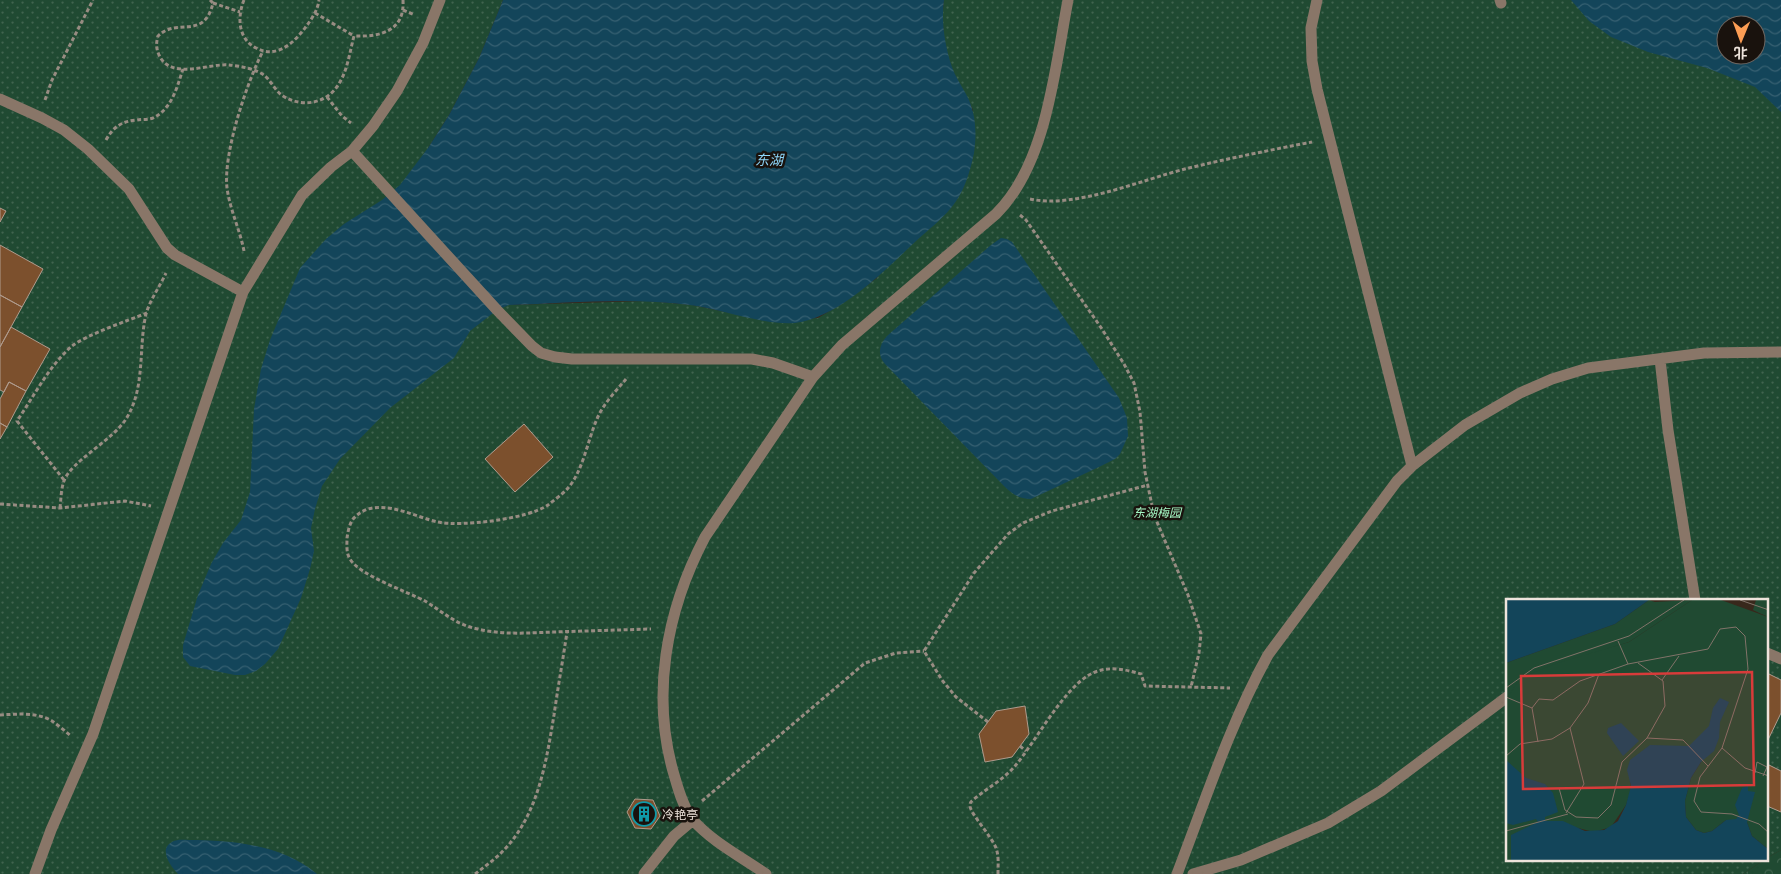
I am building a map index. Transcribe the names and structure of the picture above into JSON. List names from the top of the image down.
{
  "water": ["东湖"],
  "parks": ["东湖梅园"],
  "places": {
    "building": ["冷艳亭"]
  },
  "north": "bottom"
}
